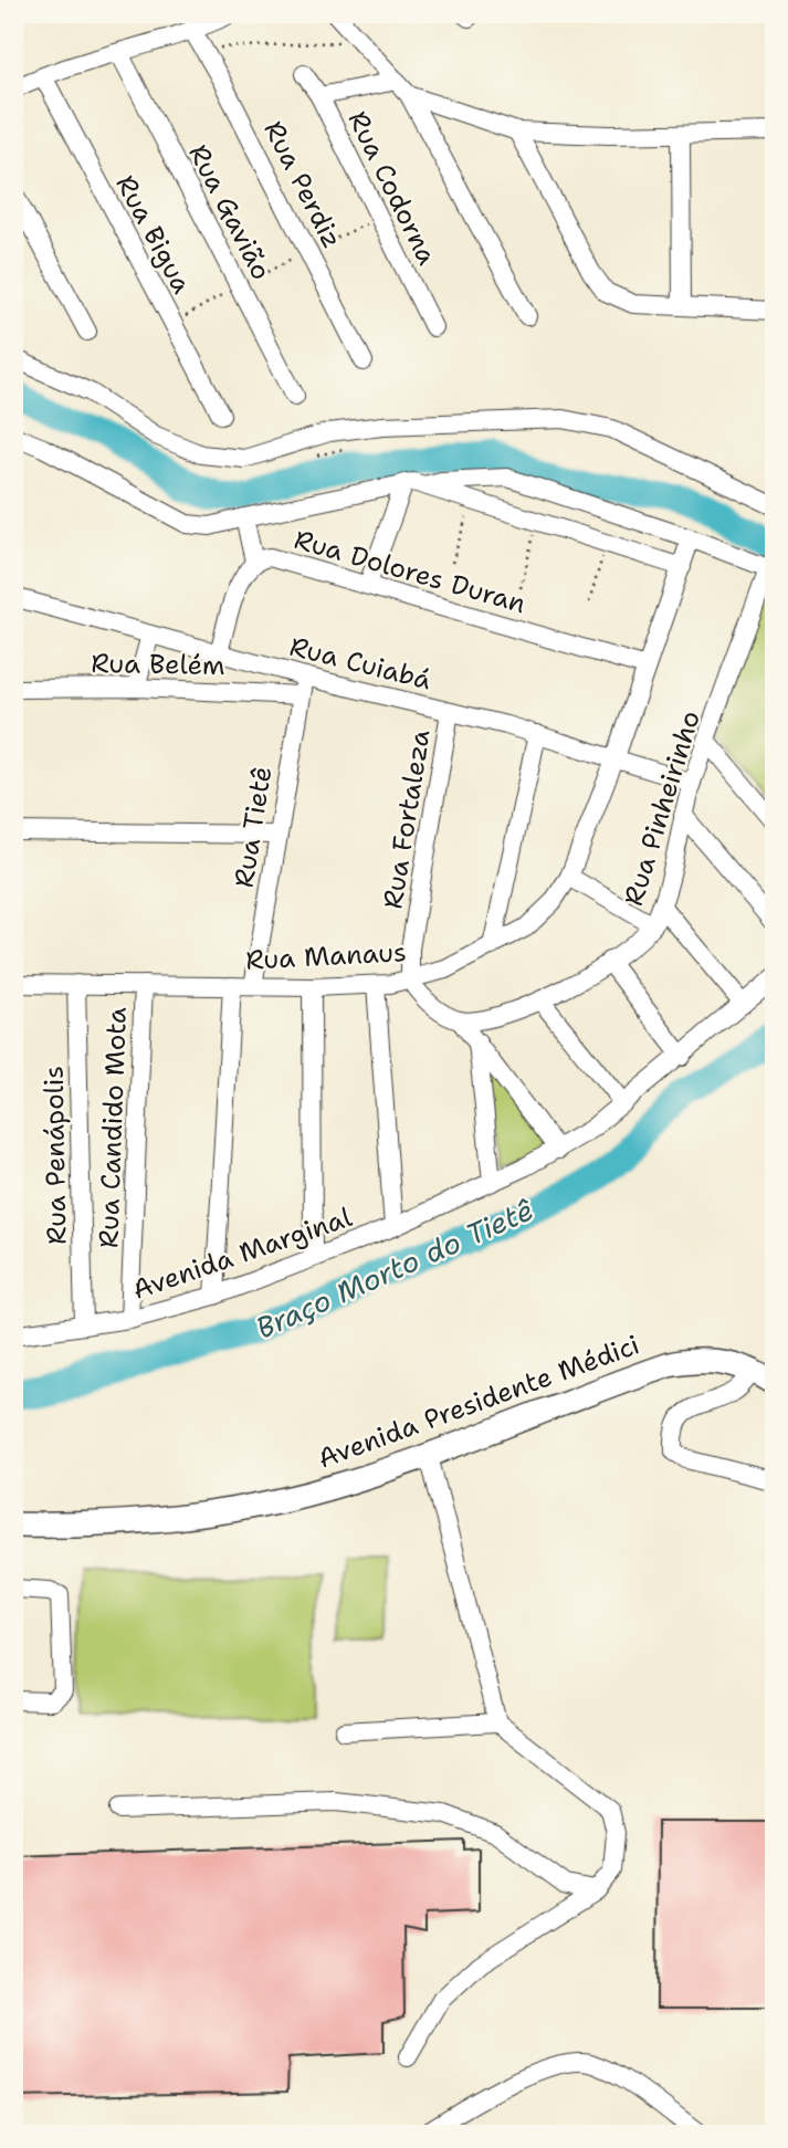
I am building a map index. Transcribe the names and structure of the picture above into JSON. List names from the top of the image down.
{
  "streets": {
    "main road": ["Avenida Presidente Médici"],
    "street": [
      "Rua Perdiz",
      "Rua Codorna",
      "Rua Gavião",
      "Rua Bigua",
      "Rua Dolores Duran",
      "Rua Cuiabá",
      "Rua Belém",
      "Rua Pinheirinho",
      "Rua Fortaleza",
      "Rua Tietê",
      "Rua Manaus",
      "Rua Candido Mota",
      "Rua Penápolis",
      "Avenida Marginal"
    ]
  },
  "crossings": [
    ["Rua Dolores Duran", "Rua Cuiabá"],
    ["Rua Dolores Duran", "Rua Manaus"],
    ["Rua Cuiabá", "Rua Pinheirinho"],
    ["Rua Cuiabá", "Rua Fortaleza"],
    ["Rua Cuiabá", "Rua Tietê"],
    ["Rua Cuiabá", "Rua Manaus"],
    ["Rua Belém", "Rua Tietê"],
    ["Rua Fortaleza", "Rua Manaus"],
    ["Rua Tietê", "Rua Manaus"],
    ["Rua Manaus", "Rua Candido Mota"],
    ["Rua Manaus", "Rua Penápolis"],
    ["Rua Candido Mota", "Avenida Marginal"],
    ["Rua Penápolis", "Avenida Marginal"]
  ],
  "water": ["Braço Morto do Tietê"]
}
